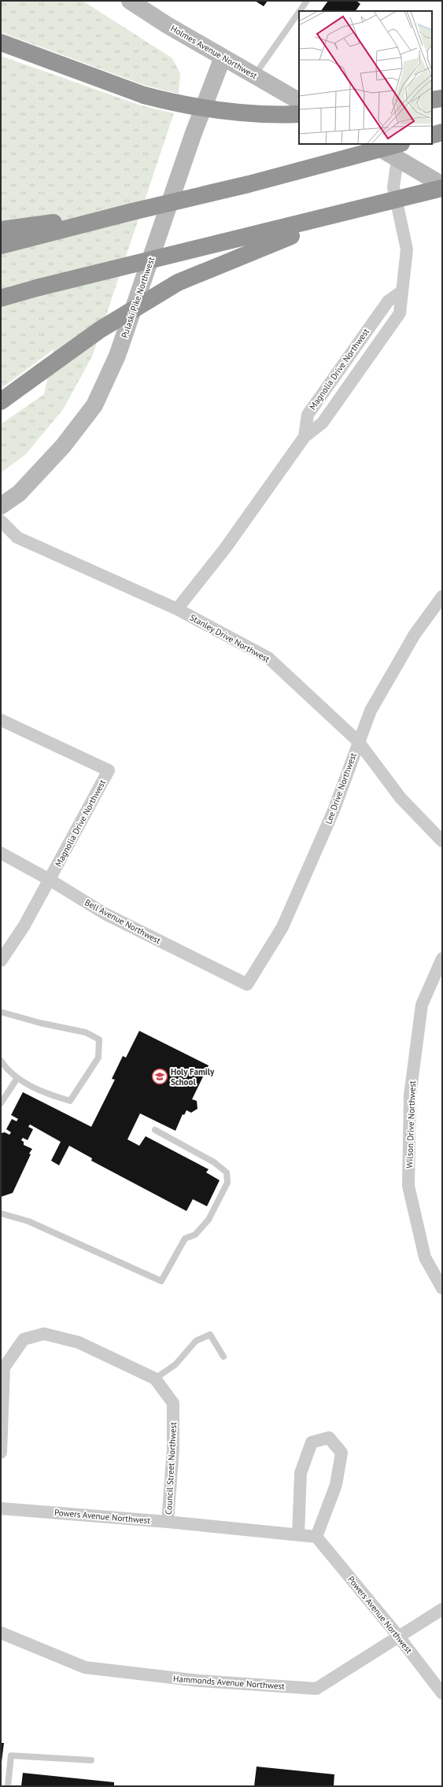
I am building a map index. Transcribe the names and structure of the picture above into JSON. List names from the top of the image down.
{
  "streets": {
    "main road": ["Holmes Avenue Northwest", "Pulaski Pike Northwest"],
    "street": [
      "Magnolia Drive Northwest",
      "Stanley Drive Northwest",
      "Lee Drive Northwest",
      "Bell Avenue Northwest",
      "Wilson Drive Northwest",
      "Council Street Northwest",
      "Powers Avenue Northwest",
      "Hammonds Avenue Northwest"
    ]
  },
  "crossings": [
    ["Holmes Avenue Northwest", "Pulaski Pike Northwest"],
    ["Magnolia Drive Northwest", "Bell Avenue Northwest"],
    ["Stanley Drive Northwest", "Lee Drive Northwest"],
    ["Lee Drive Northwest", "Bell Avenue Northwest"],
    ["Council Street Northwest", "Powers Avenue Northwest"],
    ["Powers Avenue Northwest", "Hammonds Avenue Northwest"]
  ],
  "places": {
    "school or university": ["Holy Family School"]
  }
}
